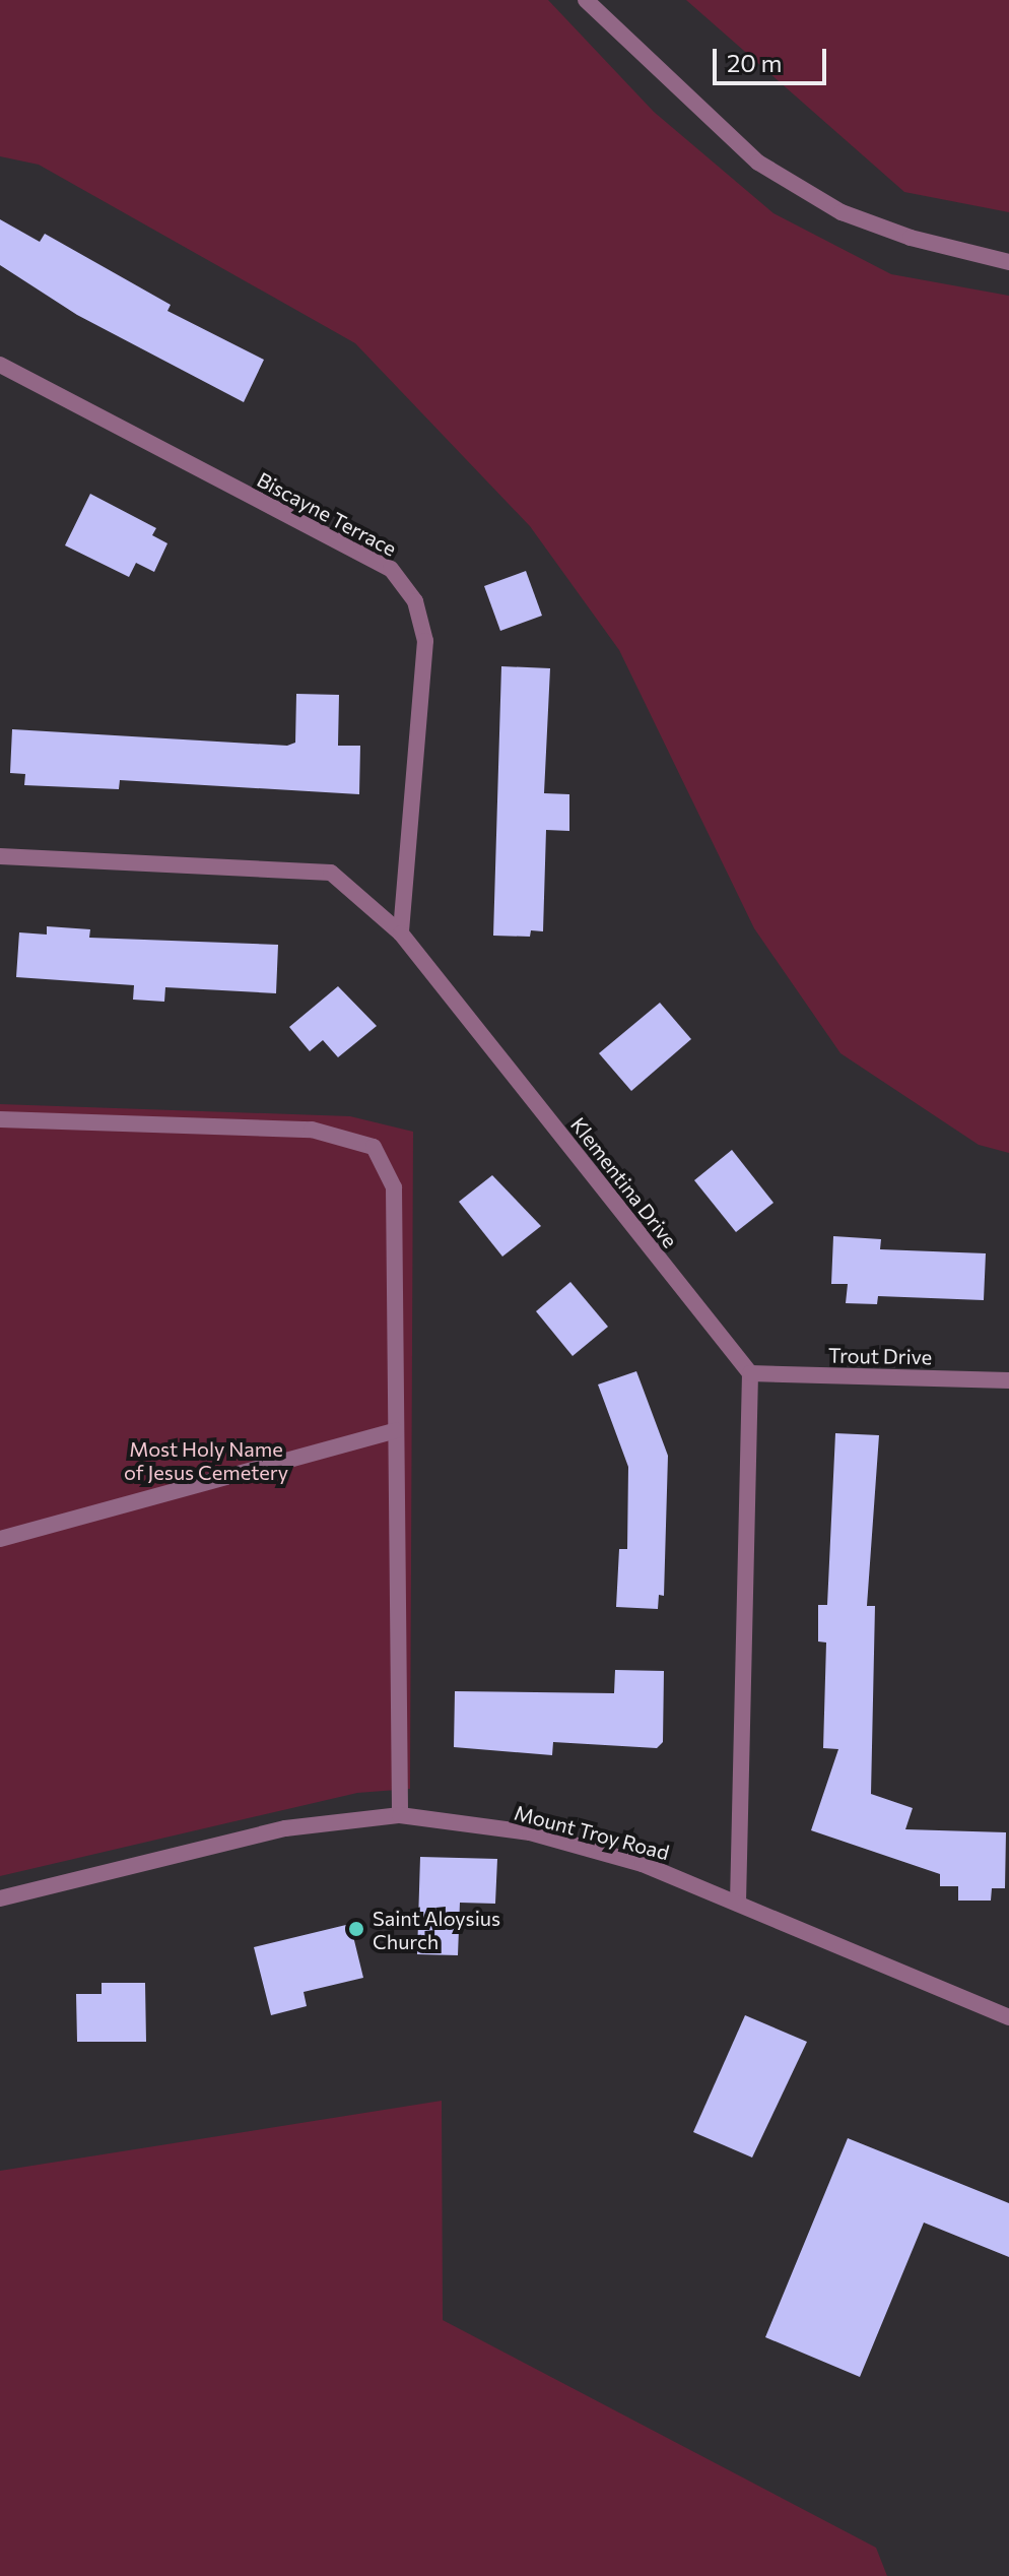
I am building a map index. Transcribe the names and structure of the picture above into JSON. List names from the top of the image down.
{
  "streets": {
    "street": [
      "Biscayne Terrace",
      "Klementina Drive",
      "Trout Drive",
      "Mount Troy Road"
    ]
  },
  "crossings": [
    ["Biscayne Terrace", "Klementina Drive"],
    ["Klementina Drive", "Trout Drive"]
  ],
  "parks": ["Most Holy Name of Jesus Cemetery"],
  "places": ["Saint Aloysius Church"],
  "scale_bar": "20 m"
}
